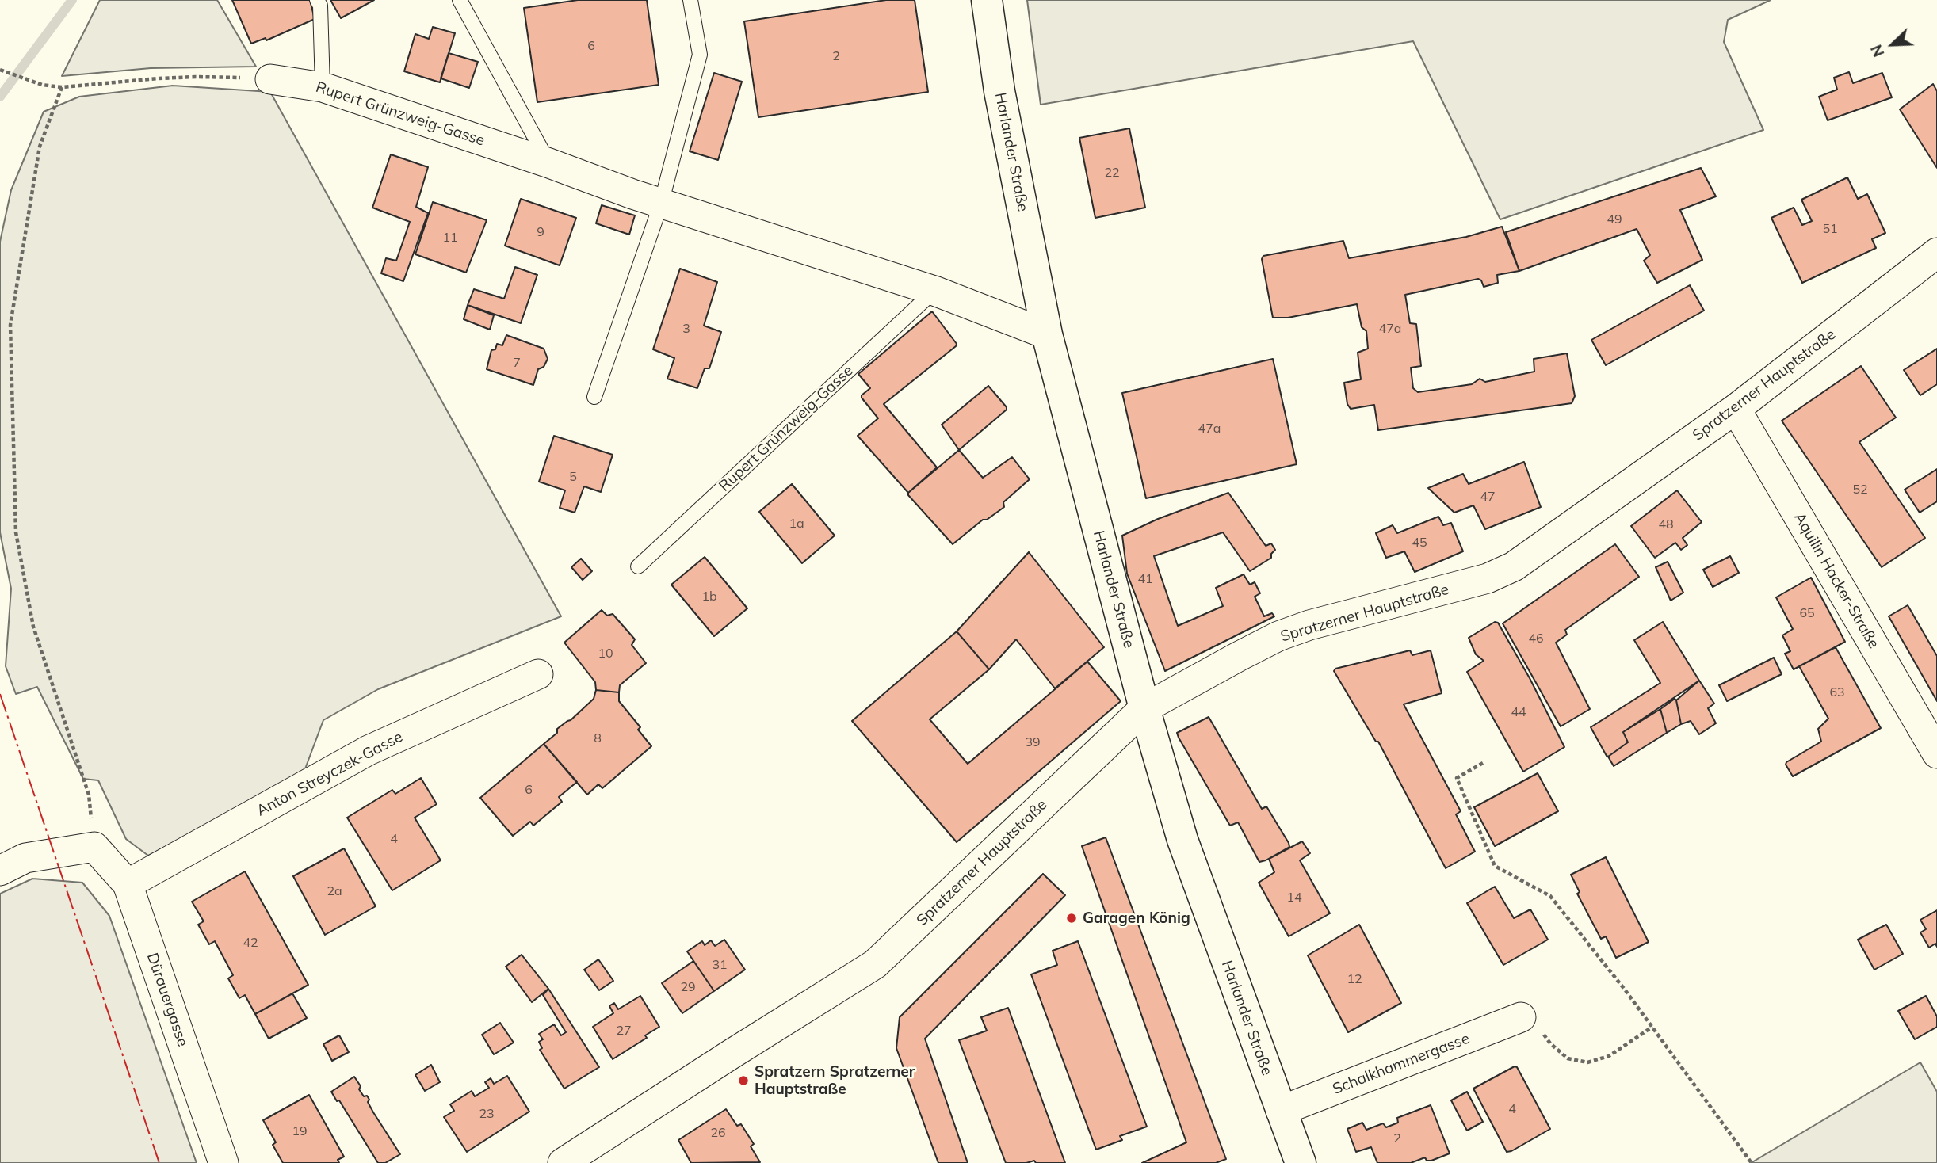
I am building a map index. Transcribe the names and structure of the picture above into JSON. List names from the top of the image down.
{
  "streets": {
    "main road": ["Harlander Straße"],
    "street": [
      "Rupert Grünzweig-Gasse",
      "Spratzerner Hauptstraße",
      "Aquilin Hacker-Straße",
      "Anton Streyczek-Gasse",
      "Dürauergasse",
      "Schalkhammergasse"
    ]
  },
  "crossings": [
    ["Rupert Grünzweig-Gasse", "Harlander Straße"],
    ["Harlander Straße", "Spratzerner Hauptstraße"],
    ["Harlander Straße", "Schalkhammergasse"],
    ["Spratzerner Hauptstraße", "Aquilin Hacker-Straße"],
    ["Anton Streyczek-Gasse", "Dürauergasse"]
  ],
  "places": ["Garagen König", "Spratzern Spratzerner Hauptstraße"],
  "house_numbers": [
    "6",
    "2",
    "22",
    "49",
    "51",
    "9",
    "11",
    "3",
    "47a",
    "7",
    "47a",
    "5",
    "52",
    "47",
    "1a",
    "48",
    "45",
    "41",
    "1b",
    "65",
    "46",
    "10",
    "63",
    "44",
    "8",
    "39",
    "6",
    "4",
    "2a",
    "14",
    "42",
    "31",
    "12",
    "29",
    "27",
    "4",
    "23",
    "19",
    "26",
    "2"
  ],
  "north": "bottom left"
}
